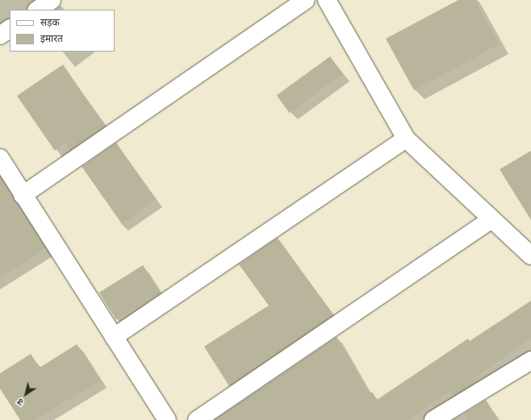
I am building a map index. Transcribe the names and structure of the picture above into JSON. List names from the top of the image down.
{
  "legend": ["सड़क", "इमारत"],
  "north": "bottom left"
}
